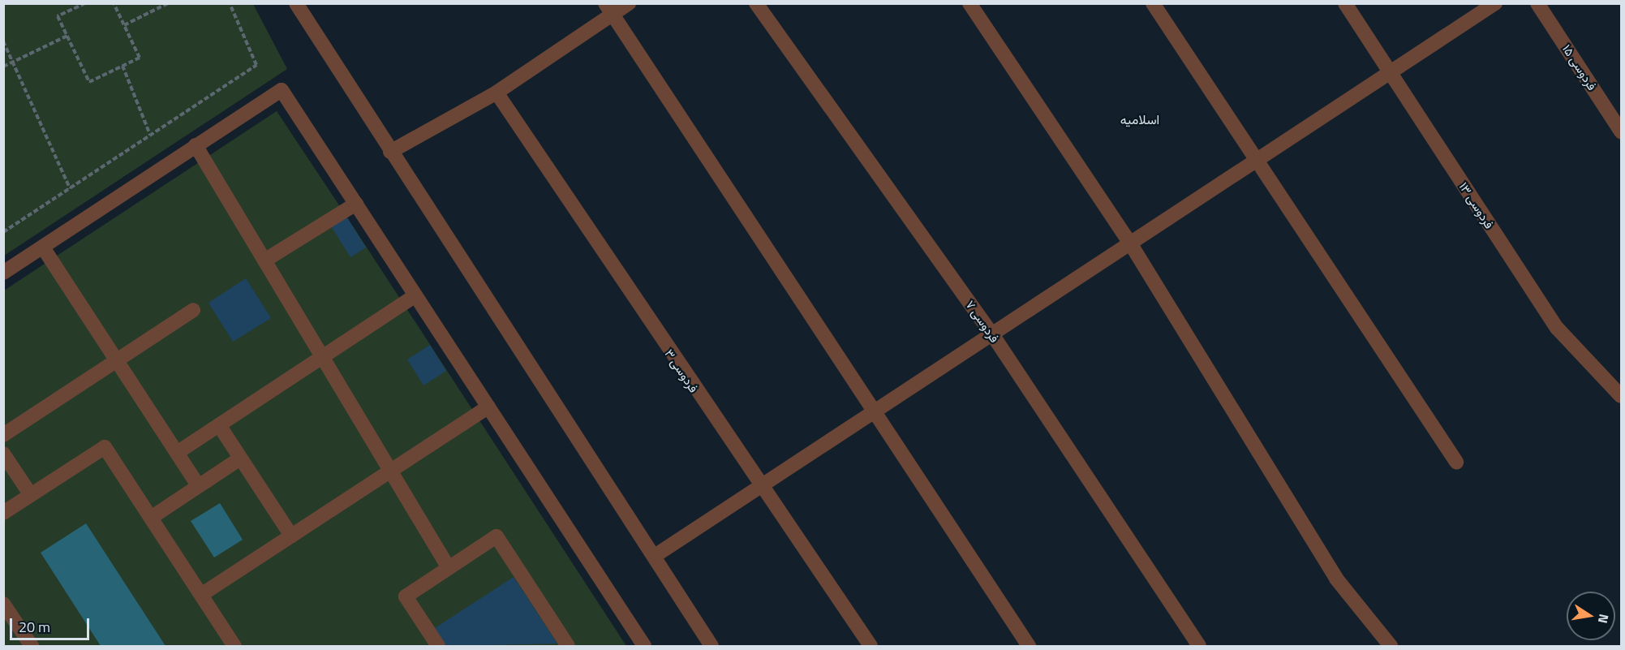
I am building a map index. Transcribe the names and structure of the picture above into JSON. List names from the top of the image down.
{
  "streets": {
    "street": [
      "فردوسی ۱۵",
      "فردوسی ۱۳",
      "فردوسی ۷",
      "فردوسی ۳"
    ]
  },
  "districts": ["اسلامیه"],
  "scale_bar": "20 m",
  "north": "right"
}
